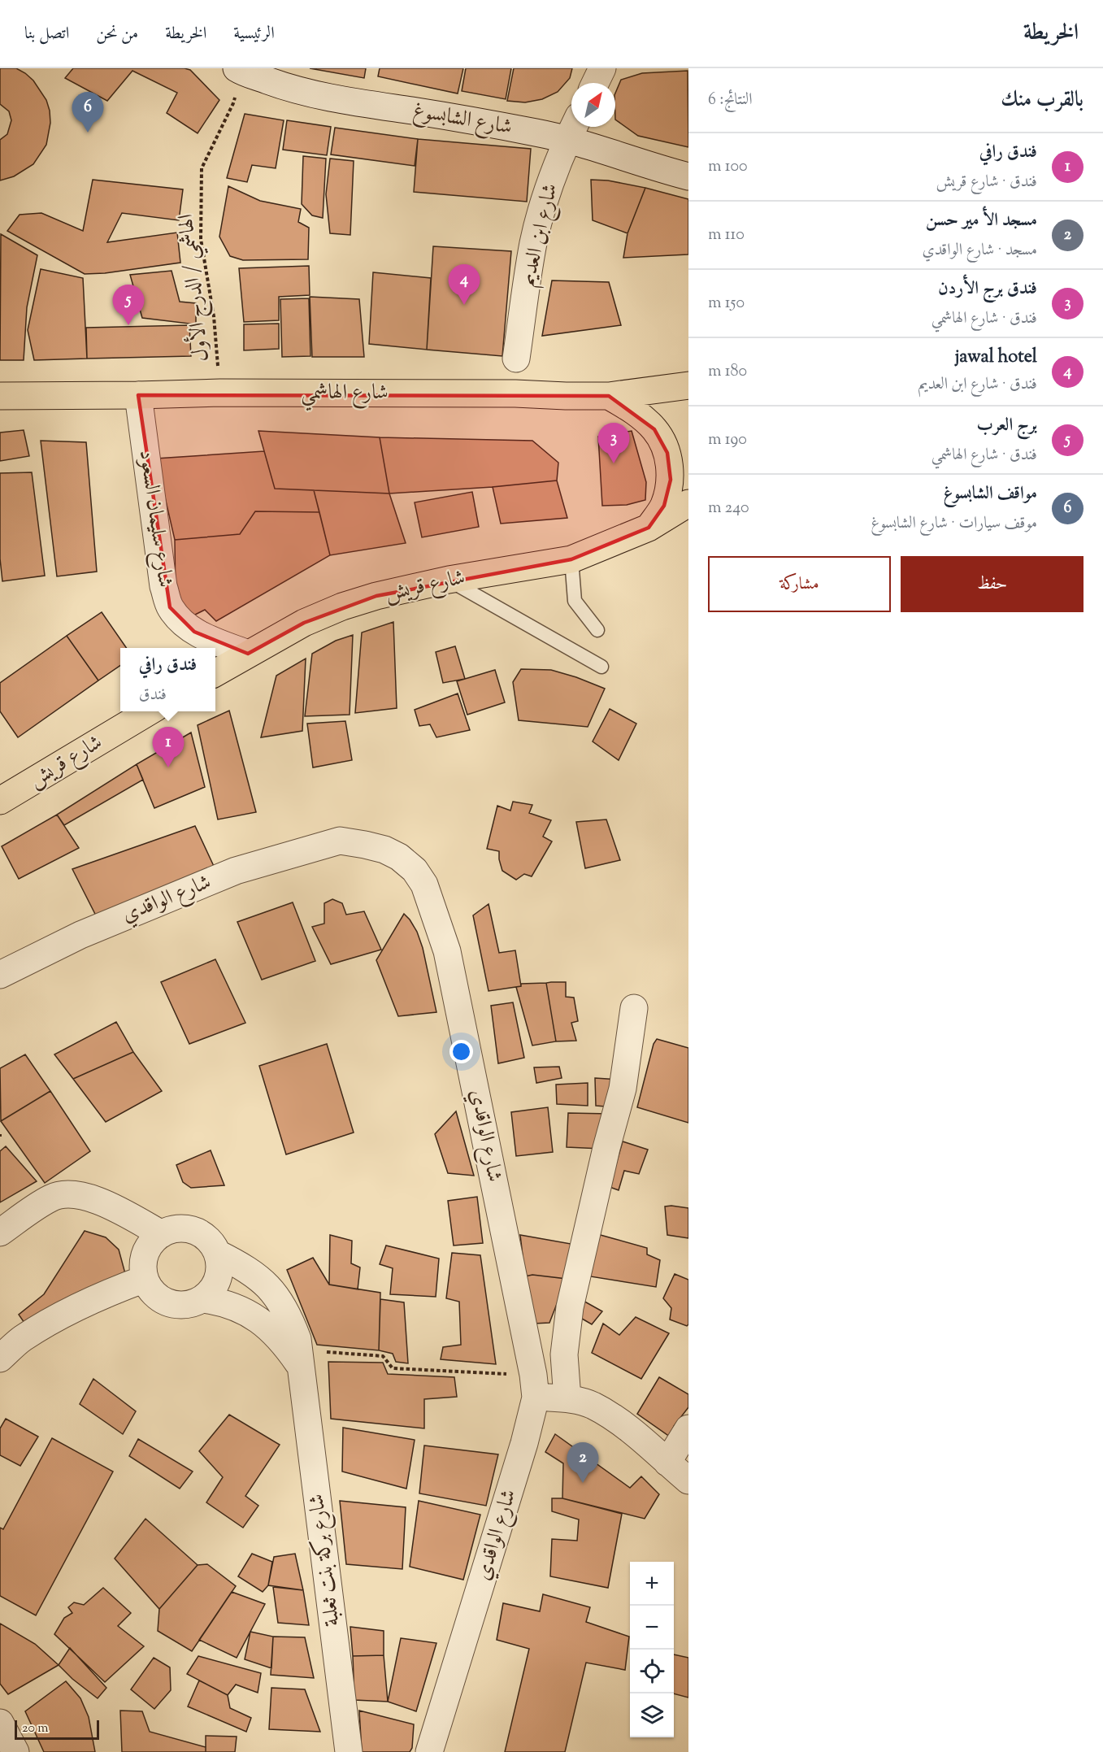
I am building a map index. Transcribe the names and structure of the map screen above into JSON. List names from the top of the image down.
{
  "streets": {
    "main road": ["شارع الهاشمي", "شارع قريش"],
    "street": [
      "شارع الشابسوغ",
      "شارع ابن العديم",
      "شارع سليمان السعود",
      "شارع الواقدي",
      "شارع بركة بنت ثعلبة"
    ],
    "path": ["الهاشمي / الدرج الأول"]
  },
  "crossings": [
    ["شارع الشابسوغ", "شارع ابن العديم"],
    ["شارع الشابسوغ", "الهاشمي / الدرج الأول"],
    ["الهاشمي / الدرج الأول", "شارع الهاشمي"],
    ["شارع الهاشمي", "شارع سليمان السعود"],
    ["شارع سليمان السعود", "شارع قريش"]
  ],
  "scale_bar": "20 m",
  "north": "top right",
  "page": {
    "header": "الخريطة",
    "nav": [
      "الرئيسية",
      "الخريطة",
      "من نحن",
      "اتصل بنا"
    ],
    "heading": ["بالقرب منك", "النتائج: 6"],
    "pins": [
      "6",
      "4",
      "5",
      "3",
      "1",
      "2"
    ],
    "list": [
      {
        "mark": "1",
        "name": "فندق رافي",
        "note": "فندق · شارع قريش",
        "value": "100 m"
      },
      {
        "mark": "2",
        "name": "مسجد الأ مير حسن",
        "note": "مسجد · شارع الواقدي",
        "value": "110 m"
      },
      {
        "mark": "3",
        "name": "فندق برج الأردن",
        "note": "فندق · شارع الهاشمي",
        "value": "150 m"
      },
      {
        "mark": "4",
        "name": "jawal hotel",
        "note": "فندق · شارع ابن العديم",
        "value": "180 m"
      },
      {
        "mark": "5",
        "name": "برج العرب",
        "note": "فندق · شارع الهاشمي",
        "value": "190 m"
      },
      {
        "mark": "6",
        "name": "مواقف الشابسوغ",
        "note": "موقف سيارات · شارع الشابسوغ",
        "value": "240 m"
      }
    ],
    "buttons": ["حفظ", "مشاركة"],
    "popup": ["فندق رافي", "فندق"],
    "map_buttons": ["+", "−"],
    "scale": "20 m"
  }
}
